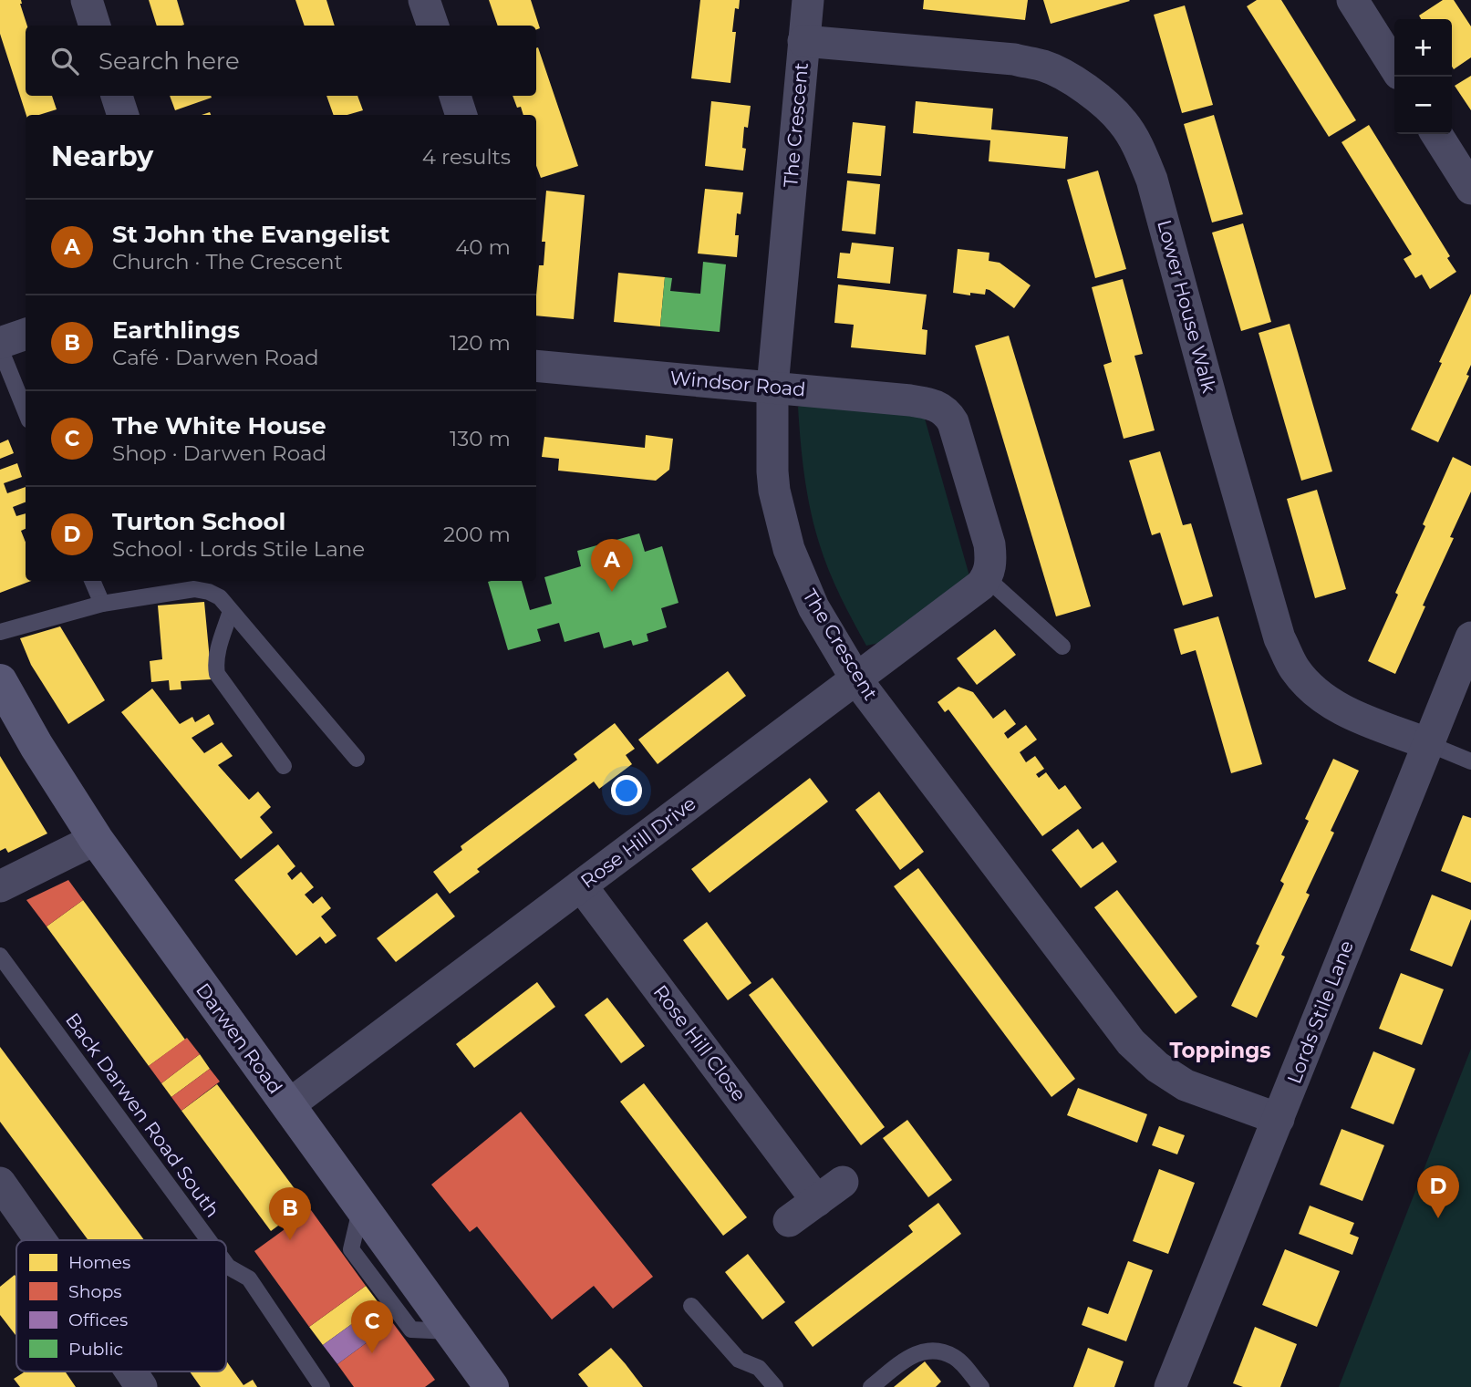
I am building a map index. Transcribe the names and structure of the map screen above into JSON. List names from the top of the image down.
{
  "streets": {
    "main road": ["Darwen Road"],
    "street": [
      "The Crescent",
      "Lower House Walk",
      "Windsor Road",
      "Rose Hill Drive",
      "Lords Stile Lane",
      "Rose Hill Close"
    ],
    "lane": ["Back Darwen Road South"]
  },
  "crossings": [
    ["The Crescent", "Lower House Walk"],
    ["The Crescent", "Windsor Road"],
    ["The Crescent", "Rose Hill Drive"],
    ["The Crescent", "Lords Stile Lane"],
    ["Lower House Walk", "Lords Stile Lane"],
    ["Windsor Road", "Rose Hill Drive"],
    ["Rose Hill Drive", "Darwen Road"],
    ["Rose Hill Drive", "Rose Hill Close"]
  ],
  "districts": ["Toppings"],
  "legend": [
    "Homes",
    "Shops",
    "Offices",
    "Public"
  ],
  "page": {
    "map_buttons": ["+", "−"],
    "search": "Search here",
    "heading": ["Nearby", "4 results"],
    "list": [
      {
        "mark": "A",
        "name": "St John the Evangelist",
        "note": "Church · The Crescent",
        "value": "40 m"
      },
      {
        "mark": "B",
        "name": "Earthlings",
        "note": "Café · Darwen Road",
        "value": "120 m"
      },
      {
        "mark": "C",
        "name": "The White House",
        "note": "Shop · Darwen Road",
        "value": "130 m"
      },
      {
        "mark": "D",
        "name": "Turton School",
        "note": "School · Lords Stile Lane",
        "value": "200 m"
      }
    ],
    "pins": [
      "A",
      "D",
      "B",
      "C"
    ]
  }
}
